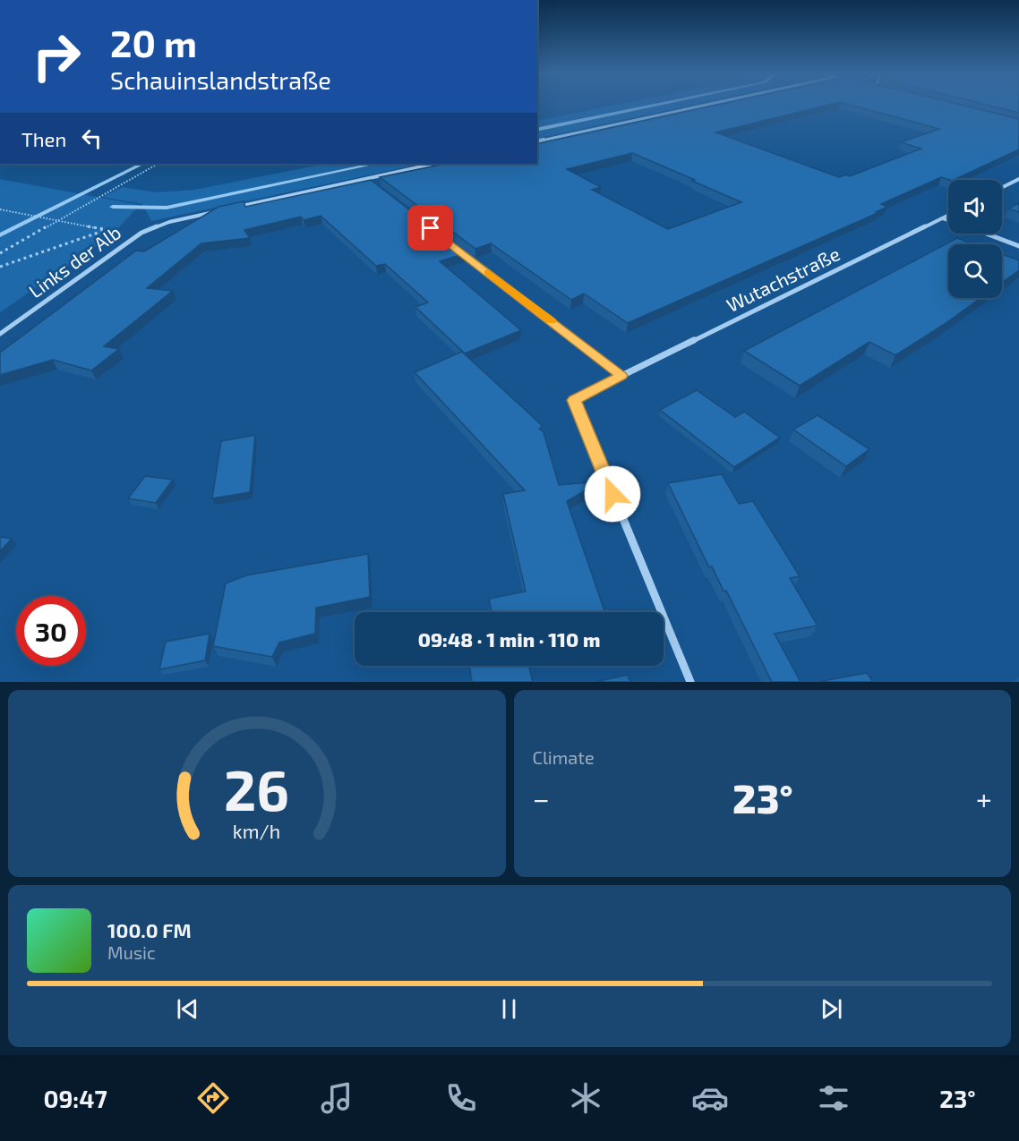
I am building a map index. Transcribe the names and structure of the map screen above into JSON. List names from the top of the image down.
{
  "streets": {
    "street": ["Links der Alb", "Wutachstraße"]
  },
  "page": {
    "turn": ["20 m", "Schauinslandstraße"],
    "then": "Then",
    "limit": "30",
    "trip": "09:48 · 1 min · 110 m",
    "tile": "Climate",
    "heat": ["−", "23°", "+"],
    "song": ["100.0 FM", "Music"],
    "tabs": ["09:47", "23°"],
    "gauge": ["26", "km/h"]
  }
}
